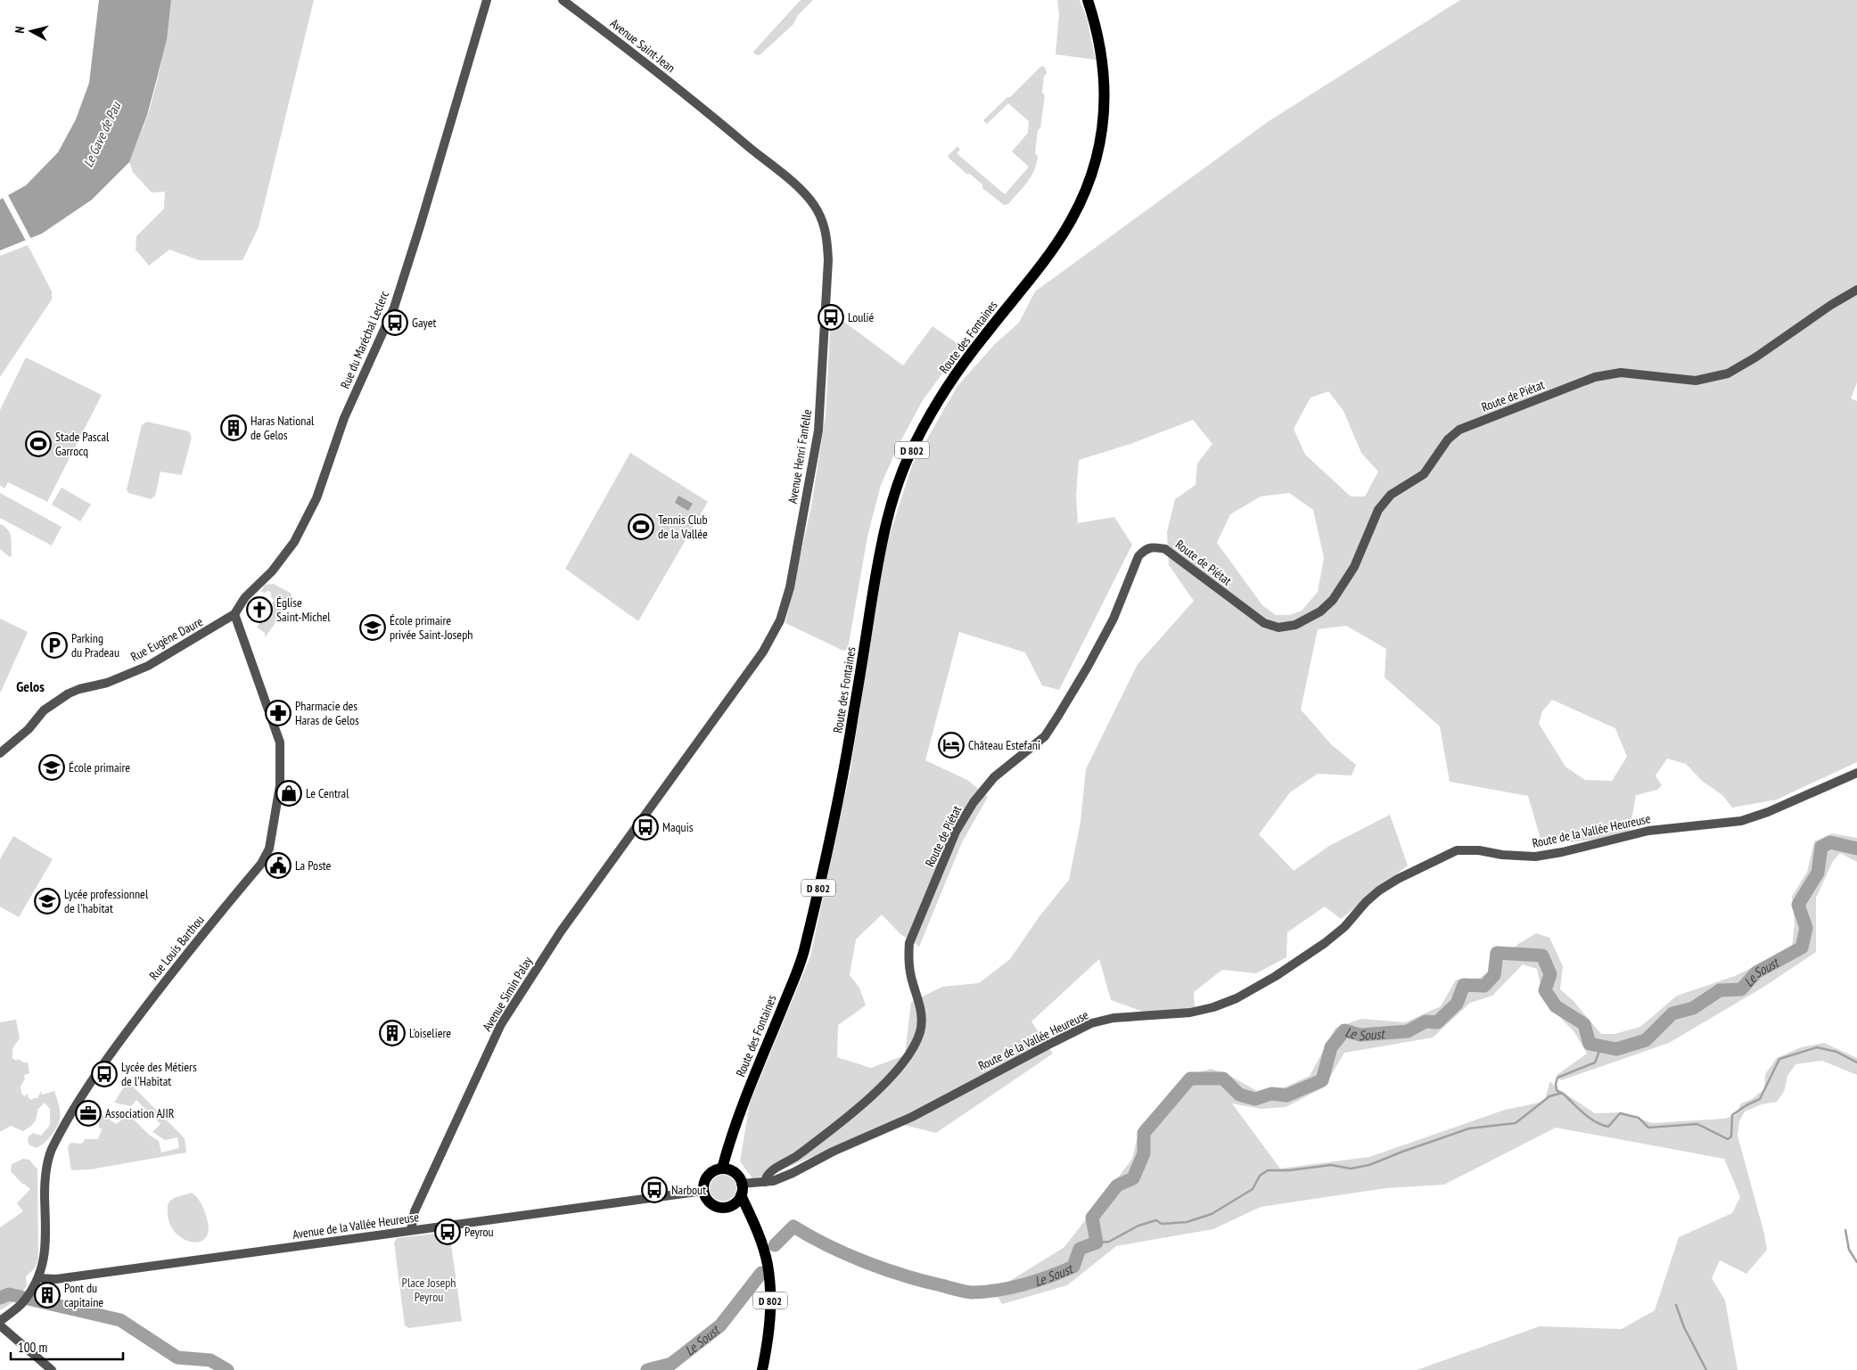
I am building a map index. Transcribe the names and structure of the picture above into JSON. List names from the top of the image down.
{
  "streets": {
    "main road": ["Route des Fontaines", "D 802"],
    "street": [
      "Avenue Saint-Jean",
      "Rue du Maréchal Leclerc",
      "Route de Piétat",
      "Avenue Henri Fanfelle",
      "Rue Eugène Daure",
      "Route de la Vallée Heureuse",
      "Rue Louis Barthou",
      "Avenue Simin Palay",
      "Avenue de la Vallée Heureuse"
    ]
  },
  "crossings": [
    ["Avenue Saint-Jean", "Avenue Henri Fanfelle"],
    ["Route des Fontaines", "D 802"],
    ["Route des Fontaines", "Route de la Vallée Heureuse"],
    ["Route des Fontaines", "Avenue de la Vallée Heureuse"],
    ["Rue du Maréchal Leclerc", "Rue Eugène Daure"],
    ["Rue du Maréchal Leclerc", "Rue Louis Barthou"],
    ["Route de Piétat", "Route de la Vallée Heureuse"],
    ["D 802", "Route de la Vallée Heureuse"],
    ["D 802", "Avenue de la Vallée Heureuse"],
    ["Avenue Henri Fanfelle", "Avenue Simin Palay"],
    ["Rue Eugène Daure", "Rue Louis Barthou"],
    ["Route de la Vallée Heureuse", "Avenue de la Vallée Heureuse"],
    ["Rue Louis Barthou", "Avenue de la Vallée Heureuse"],
    ["Avenue Simin Palay", "Avenue de la Vallée Heureuse"]
  ],
  "districts": ["Gelos"],
  "water": ["Le Gave de Pau", "Le Soust"],
  "parks": ["Place Joseph Peyrou"],
  "places": {
    "bus stop": [
      "Loulié",
      "Gayet",
      "Maquis",
      "Lycée des Métiers de l'Habitat",
      "Narbout",
      "Peyrou"
    ],
    "building": ["Haras National de Gelos", "L'oiseliere", "Pont du capitaine"],
    "sports": ["Stade Pascal Garrocq", "Tennis Club de la Vallée"],
    "church": ["Église Saint-Michel"],
    "school or university": ["École primaire privée Saint-Joseph", "École primaire", "Lycée professionnel de l'habitat"],
    "parking": ["Parking du Pradeau"],
    "pharmacy": ["Pharmacie des Haras de Gelos"],
    "hotel": ["Château Estefani"],
    "shop": ["Le Central"],
    "public building": ["La Poste"],
    "office": ["Association AJIR"]
  },
  "scale_bar": "100 m",
  "north": "left"
}
